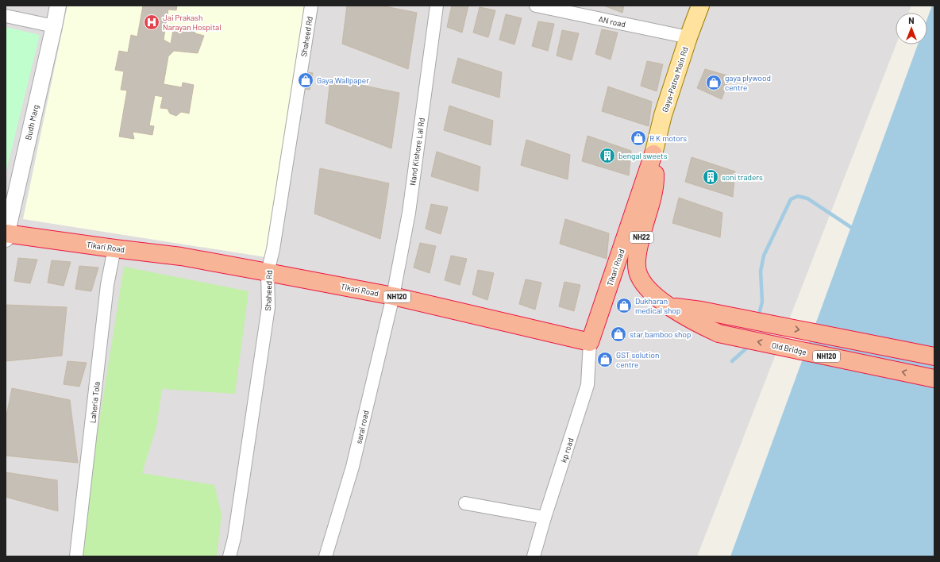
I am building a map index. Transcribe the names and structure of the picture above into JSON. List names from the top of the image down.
{
  "streets": {
    "highway": [
      "NH22",
      "Tikari Road",
      "NH120",
      "Old Bridge"
    ],
    "main road": ["Gaya-Patna Main Rd"],
    "street": [
      "AN road",
      "Shaheed Rd",
      "Budh Marg",
      "Nand Kishore Lal Rd",
      "Laheria Tola",
      "sarai road",
      "kp road"
    ]
  },
  "crossings": [
    ["AN road", "Gaya-Patna Main Rd"],
    ["Shaheed Rd", "Tikari Road"],
    ["Gaya-Patna Main Rd", "NH22"],
    ["Gaya-Patna Main Rd", "Tikari Road"],
    ["Budh Marg", "Tikari Road"],
    ["Nand Kishore Lal Rd", "Tikari Road"],
    ["Nand Kishore Lal Rd", "sarai road"],
    ["NH22", "Tikari Road"],
    ["NH22", "Old Bridge"],
    ["Tikari Road", "Laheria Tola"],
    ["Tikari Road", "sarai road"],
    ["Tikari Road", "kp road"]
  ],
  "places": {
    "hospital": ["Jai Prakash Narayan Hospital"],
    "shop": [
      "Gaya Wallpaper",
      "gaya plywood centre",
      "R K motors",
      "Dukharan medical shop",
      "star bamboo shop",
      "GST solution centre"
    ],
    "building": ["bengal sweets", "soni traders"]
  },
  "north": "top"
}
